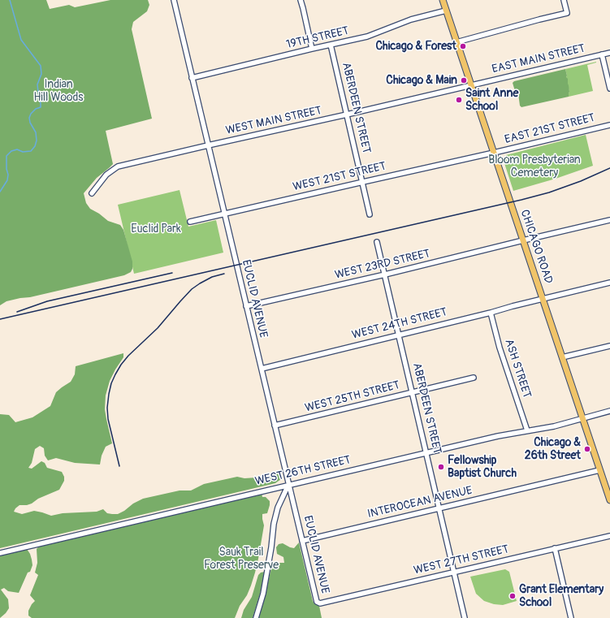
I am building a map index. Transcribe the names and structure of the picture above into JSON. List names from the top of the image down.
{
  "streets": {
    "main road": ["CHICAGO ROAD"],
    "street": [
      "19TH STREET",
      "EAST MAIN STREET",
      "ABERDEEN STREET",
      "WEST MAIN STREET",
      "EAST 21ST STREET",
      "WEST 21ST STREET",
      "WEST 23RD STREET",
      "EUCLID AVENUE",
      "WEST 24TH STREET",
      "ASH STREET",
      "WEST 25TH STREET",
      "WEST 26TH STREET",
      "INTEROCEAN AVENUE",
      "WEST 27TH STREET"
    ]
  },
  "crossings": [
    ["19TH STREET", "ABERDEEN STREET"],
    ["19TH STREET", "CHICAGO ROAD"],
    ["19TH STREET", "EUCLID AVENUE"],
    ["EAST MAIN STREET", "WEST MAIN STREET"],
    ["EAST MAIN STREET", "CHICAGO ROAD"],
    ["ABERDEEN STREET", "WEST MAIN STREET"],
    ["ABERDEEN STREET", "WEST 21ST STREET"],
    ["ABERDEEN STREET", "WEST 23RD STREET"],
    ["ABERDEEN STREET", "WEST 24TH STREET"],
    ["ABERDEEN STREET", "WEST 25TH STREET"],
    ["ABERDEEN STREET", "WEST 26TH STREET"],
    ["ABERDEEN STREET", "INTEROCEAN AVENUE"],
    ["ABERDEEN STREET", "WEST 27TH STREET"],
    ["WEST MAIN STREET", "CHICAGO ROAD"],
    ["WEST MAIN STREET", "EUCLID AVENUE"],
    ["EAST 21ST STREET", "WEST 21ST STREET"],
    ["EAST 21ST STREET", "CHICAGO ROAD"],
    ["WEST 21ST STREET", "CHICAGO ROAD"],
    ["WEST 21ST STREET", "EUCLID AVENUE"],
    ["CHICAGO ROAD", "WEST 23RD STREET"],
    ["CHICAGO ROAD", "WEST 24TH STREET"],
    ["CHICAGO ROAD", "WEST 26TH STREET"],
    ["CHICAGO ROAD", "INTEROCEAN AVENUE"],
    ["WEST 23RD STREET", "EUCLID AVENUE"],
    ["EUCLID AVENUE", "WEST 24TH STREET"],
    ["EUCLID AVENUE", "WEST 25TH STREET"],
    ["EUCLID AVENUE", "WEST 26TH STREET"],
    ["EUCLID AVENUE", "INTEROCEAN AVENUE"],
    ["EUCLID AVENUE", "WEST 27TH STREET"],
    ["WEST 24TH STREET", "ASH STREET"],
    ["ASH STREET", "WEST 26TH STREET"]
  ],
  "parks": [
    "Indian Hill Woods",
    "Bloom Presbyterian Cemetery",
    "Euclid Park",
    "Sauk Trail Forest Preserve"
  ],
  "places": [
    "Chicago & Forest",
    "Chicago & Main",
    "Saint Anne School",
    "Chicago & 26th Street",
    "Fellowship Baptist Church",
    "Grant Elementary School"
  ]
}
